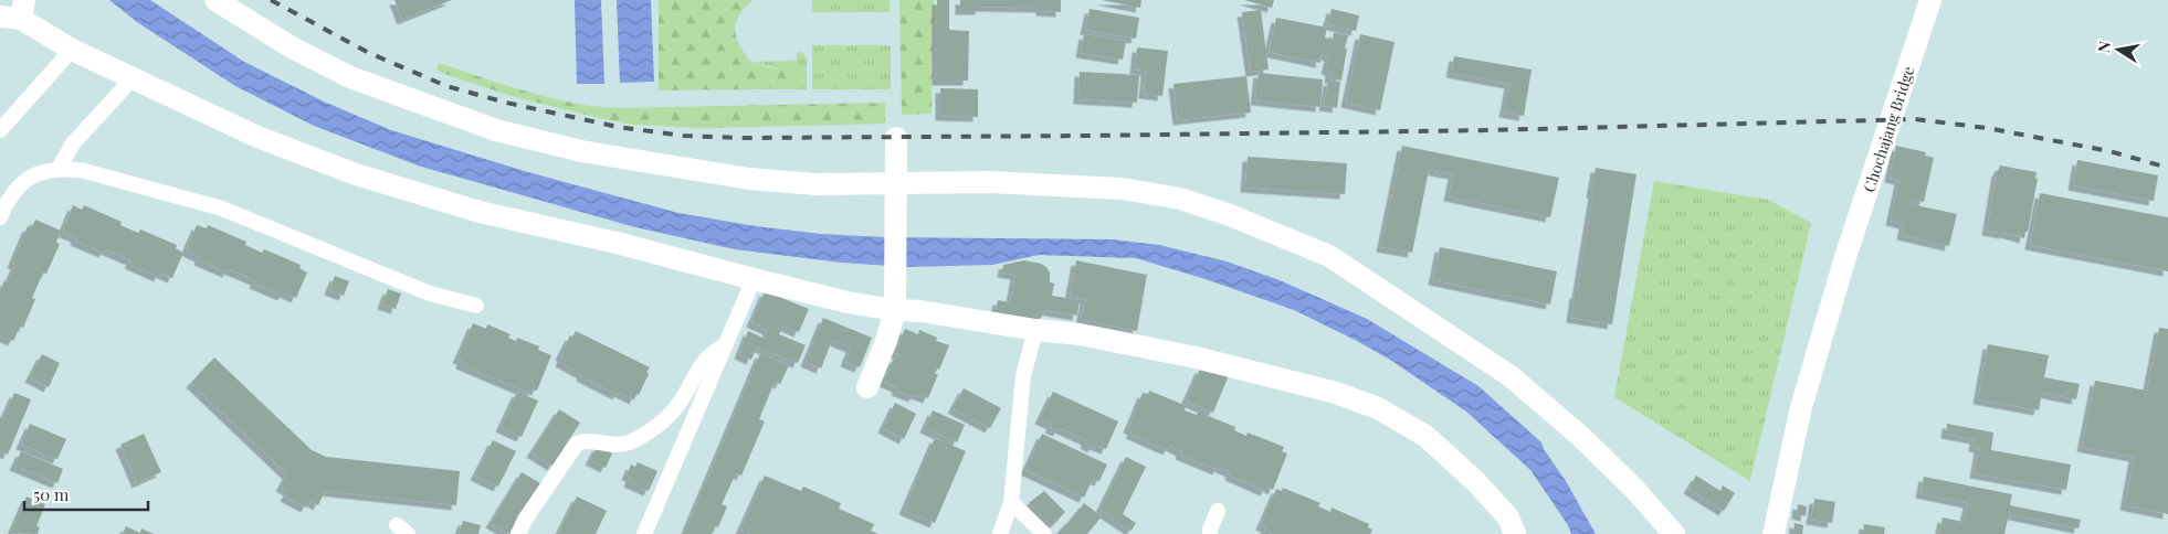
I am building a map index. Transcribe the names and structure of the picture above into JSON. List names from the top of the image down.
{
  "streets": {
    "street": ["Chochajang Bridge"]
  },
  "scale_bar": "50 m",
  "north": "left"
}
